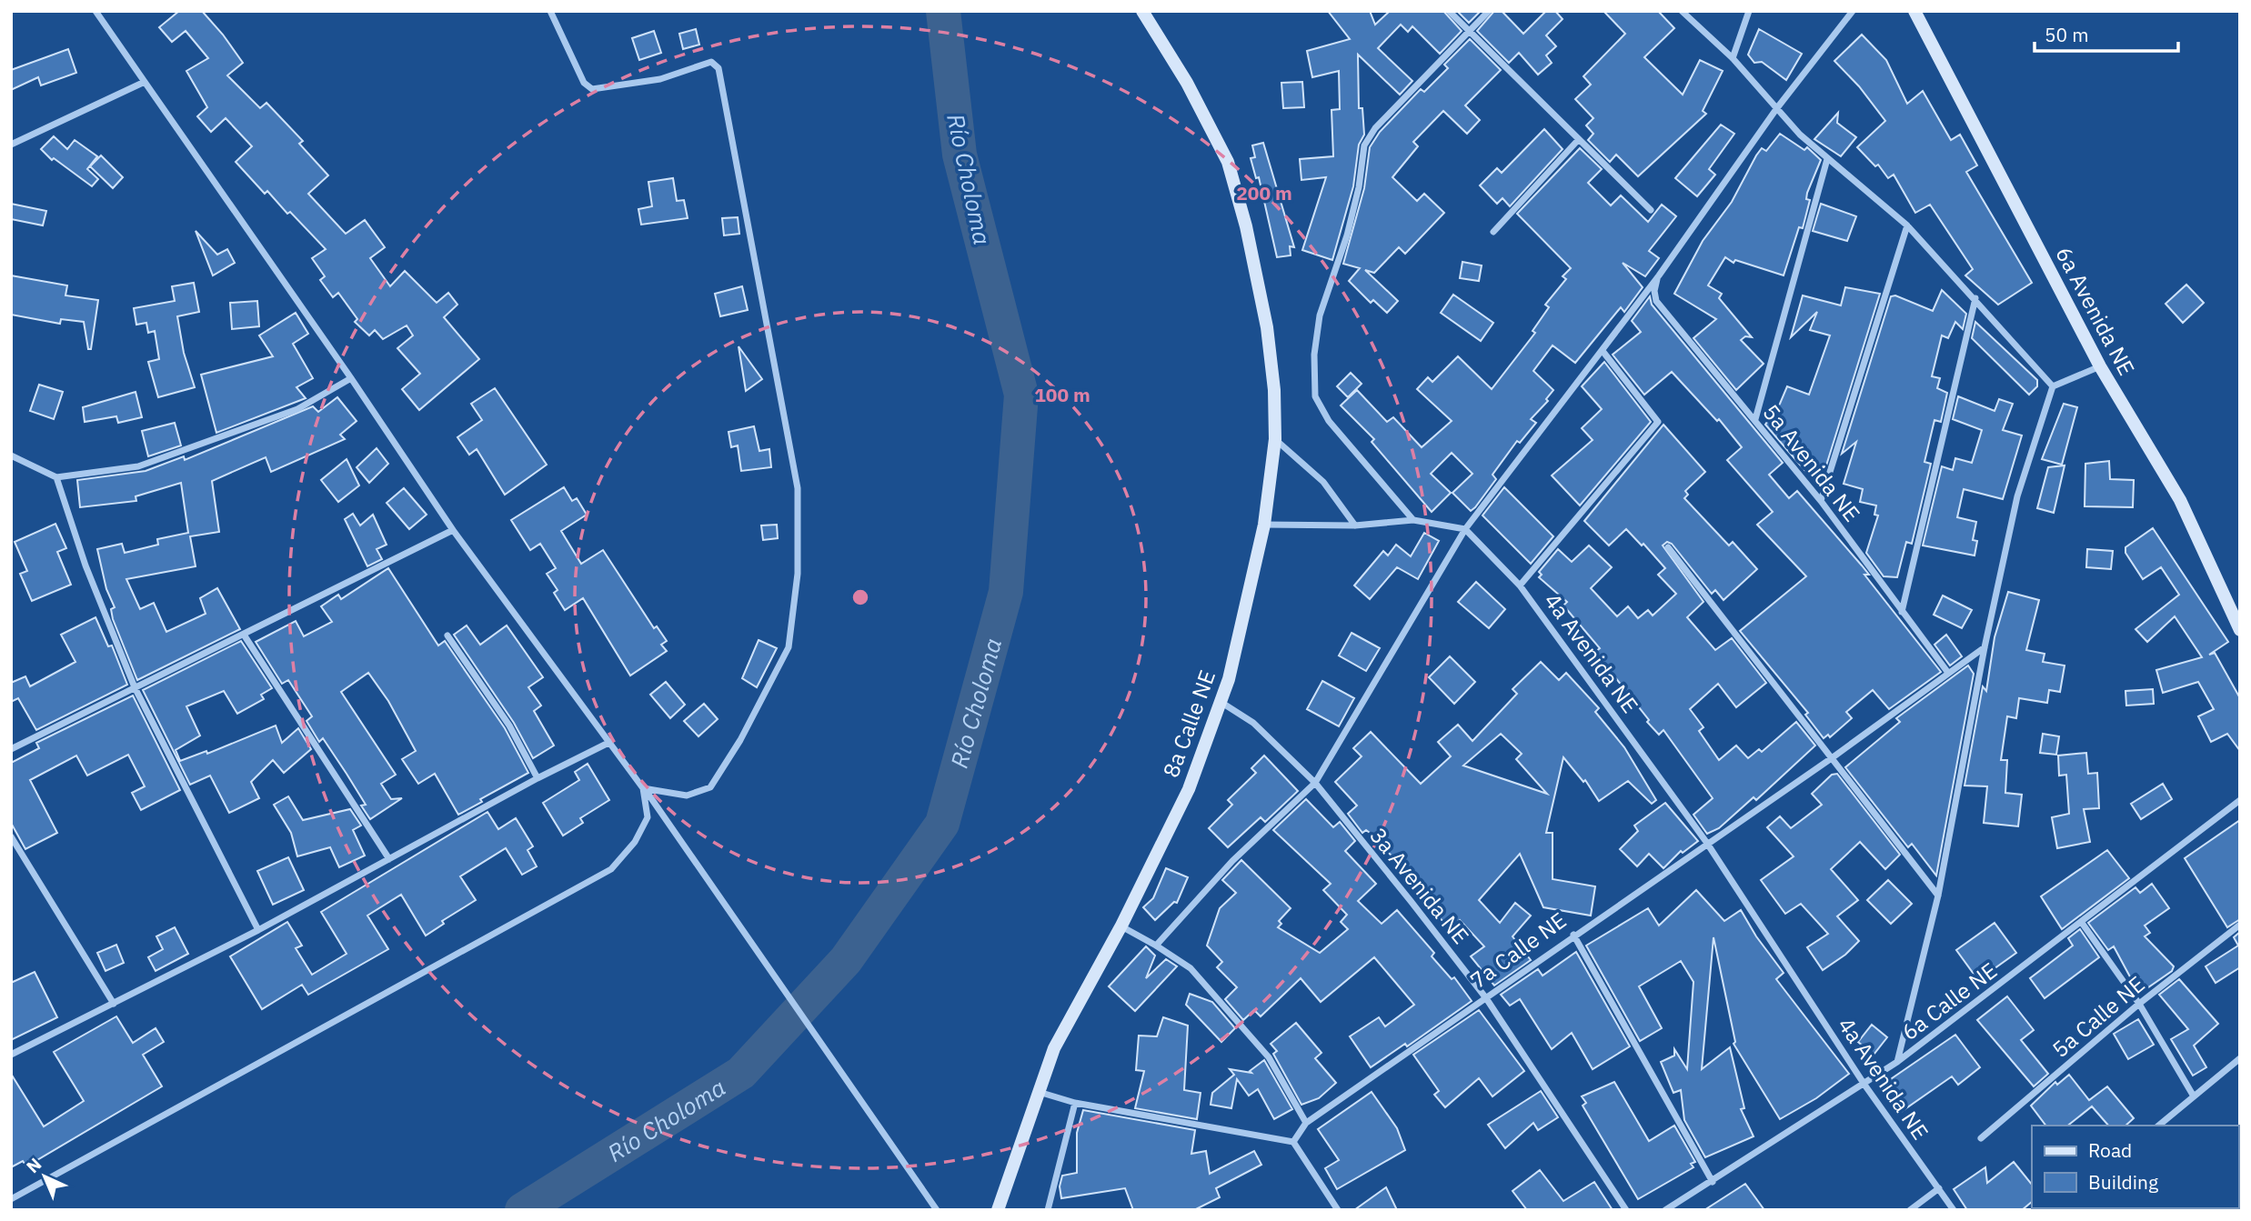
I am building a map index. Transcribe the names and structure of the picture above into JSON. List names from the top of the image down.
{
  "streets": {
    "street": [
      "6a Avenida NE",
      "5a Avenida NE",
      "4a Avenida NE",
      "8a Calle NE",
      "3a Avenida NE",
      "7a Calle NE",
      "6a Calle NE",
      "5a Calle NE"
    ]
  },
  "crossings": [
    ["5a Avenida NE", "7a Calle NE"],
    ["4a Avenida NE", "7a Calle NE"],
    ["4a Avenida NE", "6a Calle NE"],
    ["8a Calle NE", "3a Avenida NE"],
    ["3a Avenida NE", "7a Calle NE"]
  ],
  "water": ["Río Choloma"],
  "legend": ["Road", "Building"],
  "scale_bar": "50 m",
  "north": "top left",
  "rings": ["200 m", "100 m"]
}
